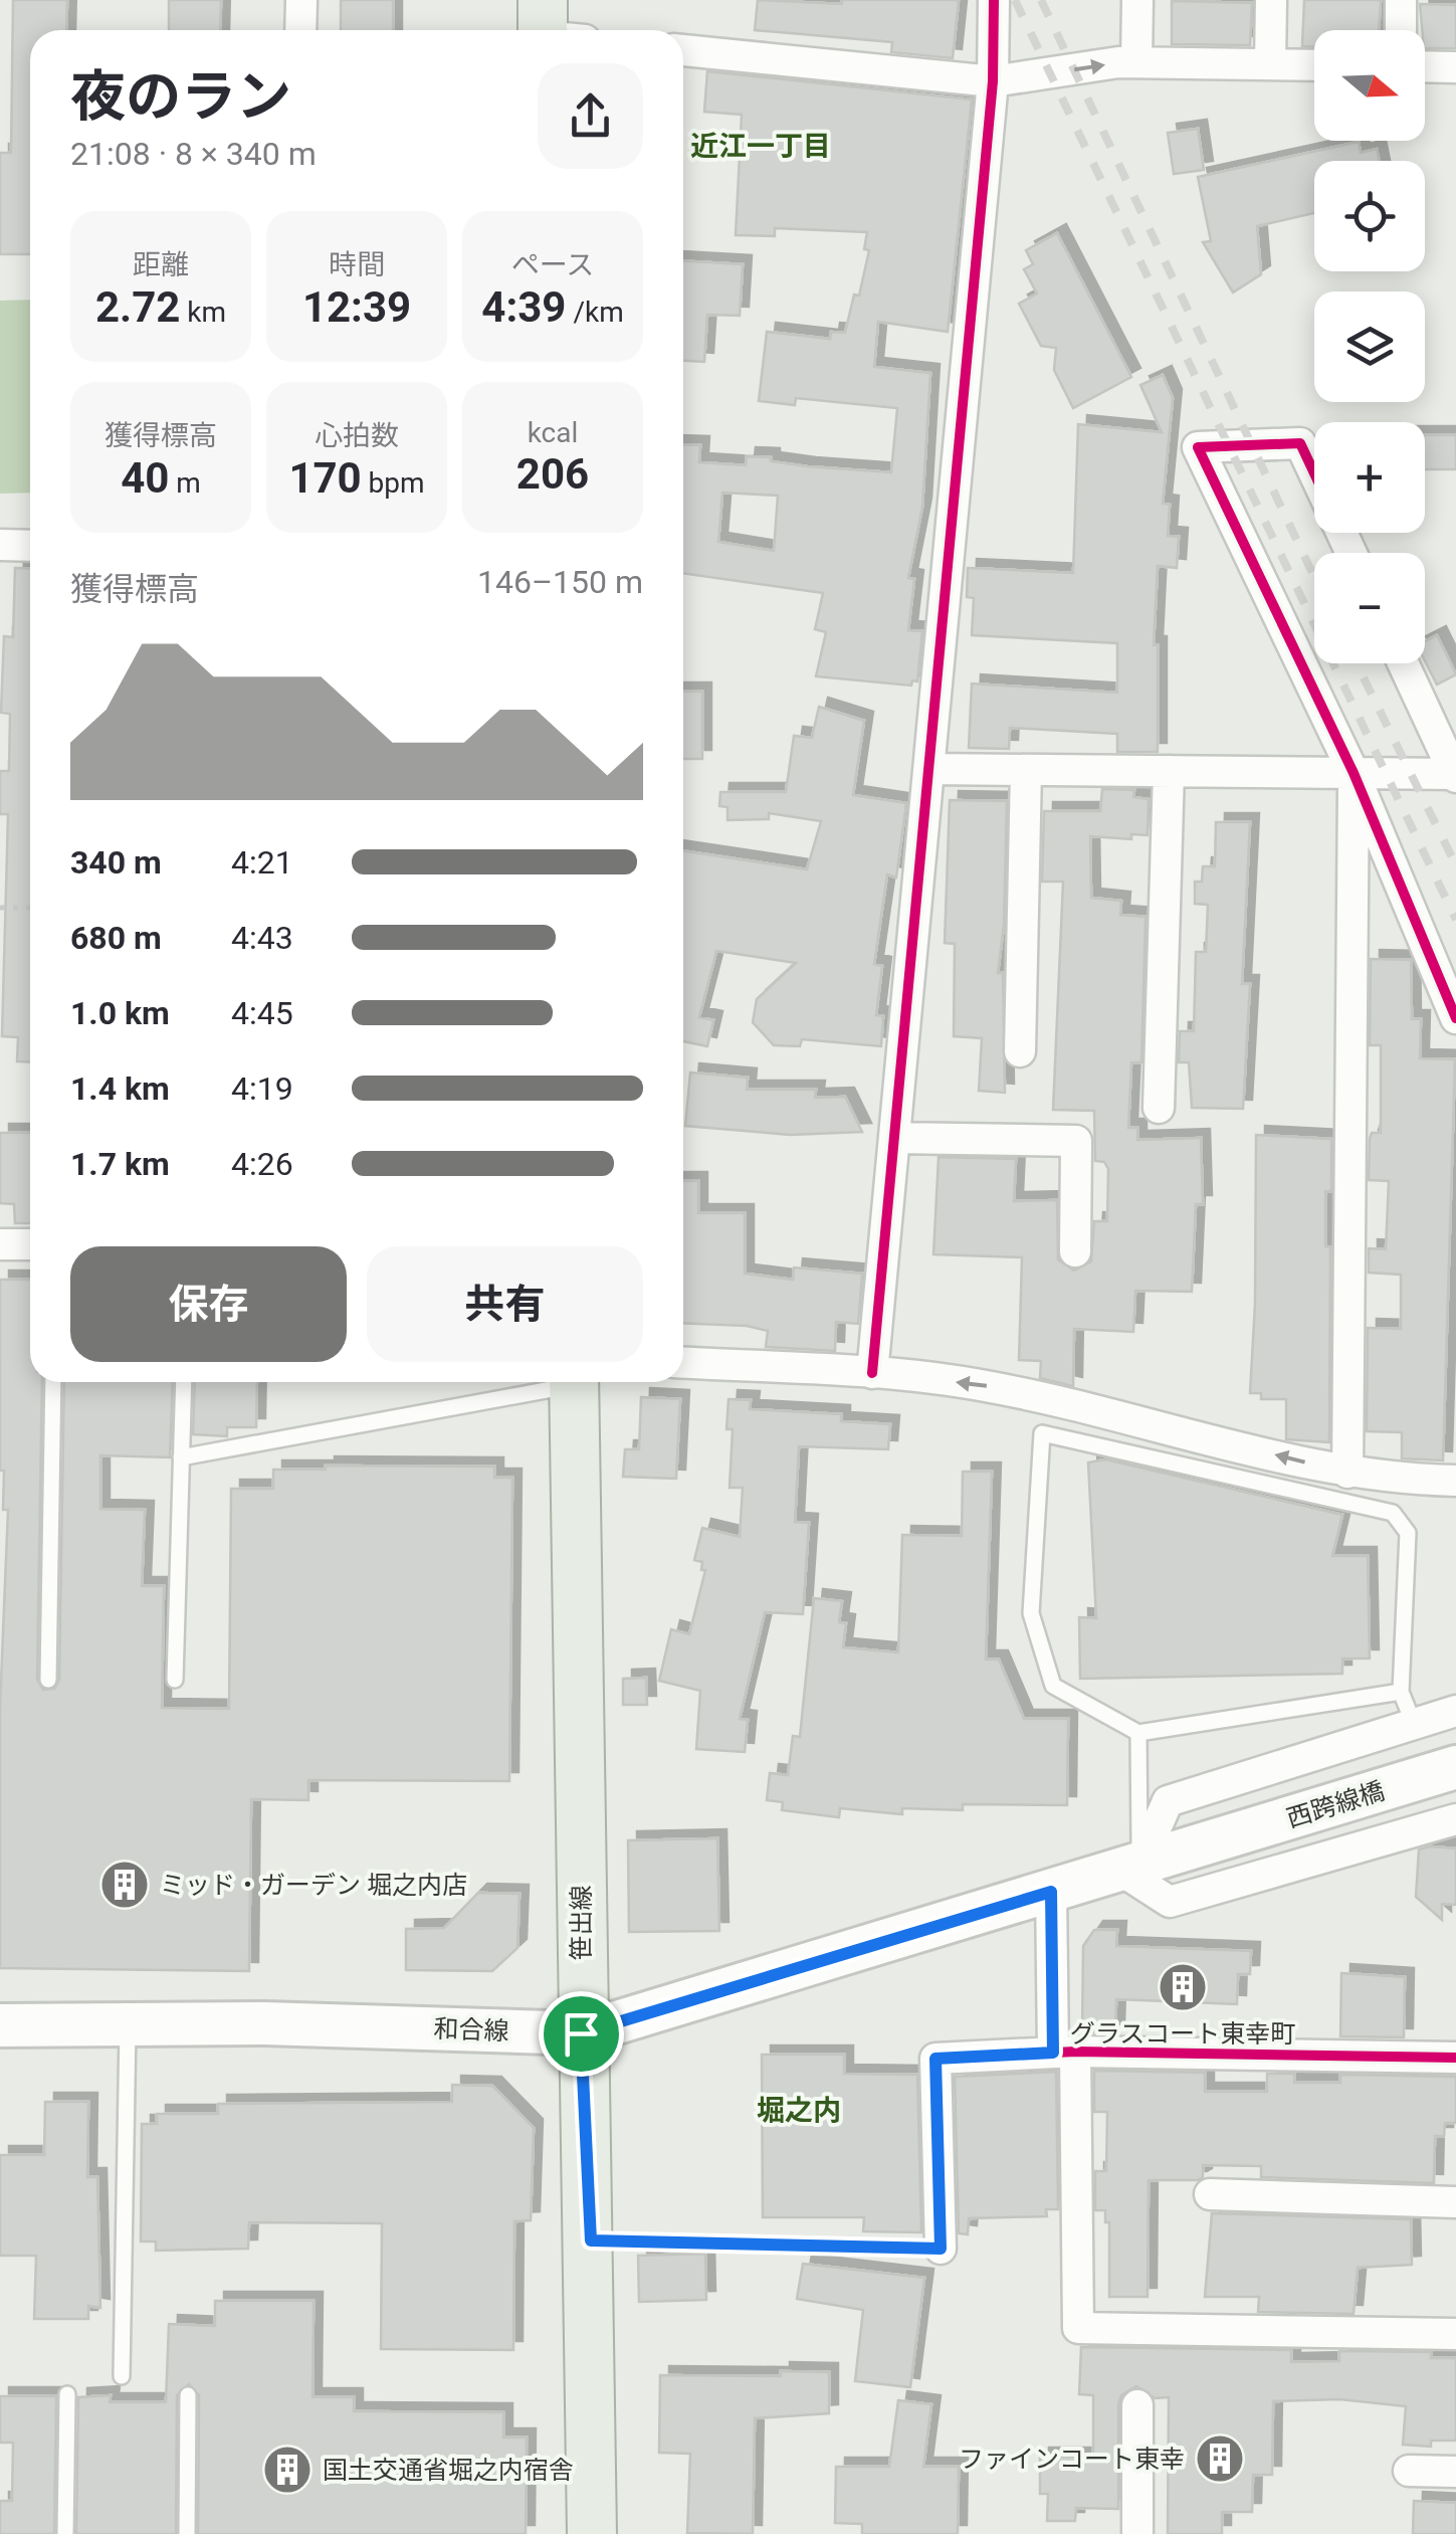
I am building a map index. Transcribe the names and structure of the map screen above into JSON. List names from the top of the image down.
{
  "streets": {
    "main road": ["西跨線橋", "笹出線", "和合線"]
  },
  "crossings": [
    ["西跨線橋", "和合線"],
    ["笹出線", "和合線"]
  ],
  "districts": ["近江一丁目", "堀之内"],
  "places": {
    "building": [
      "ミッド・ガーデン 堀之内店",
      "グラスコート東幸町",
      "ファインコート東幸",
      "国土交通省堀之内宿舎"
    ]
  },
  "north": "right",
  "page": {
    "map_buttons": ["+", "−"],
    "heading": ["夜のラン", "21:08 · 8 × 340 m"],
    "stats": [
      ["距離", "2.72 km"],
      ["時間", "12:39"],
      ["ペース", "4:39 /km"],
      ["獲得標高", "40 m"],
      ["心拍数", "170 bpm"],
      ["kcal", "206"]
    ],
    "chart": ["獲得標高", "146–150 m"],
    "list": [
      {
        "name": "340 m",
        "note": "4:21"
      },
      {
        "name": "680 m",
        "note": "4:43"
      },
      {
        "name": "1.0 km",
        "note": "4:45"
      },
      {
        "name": "1.4 km",
        "note": "4:19"
      },
      {
        "name": "1.7 km",
        "note": "4:26"
      }
    ],
    "buttons": ["保存", "共有"]
  }
}
